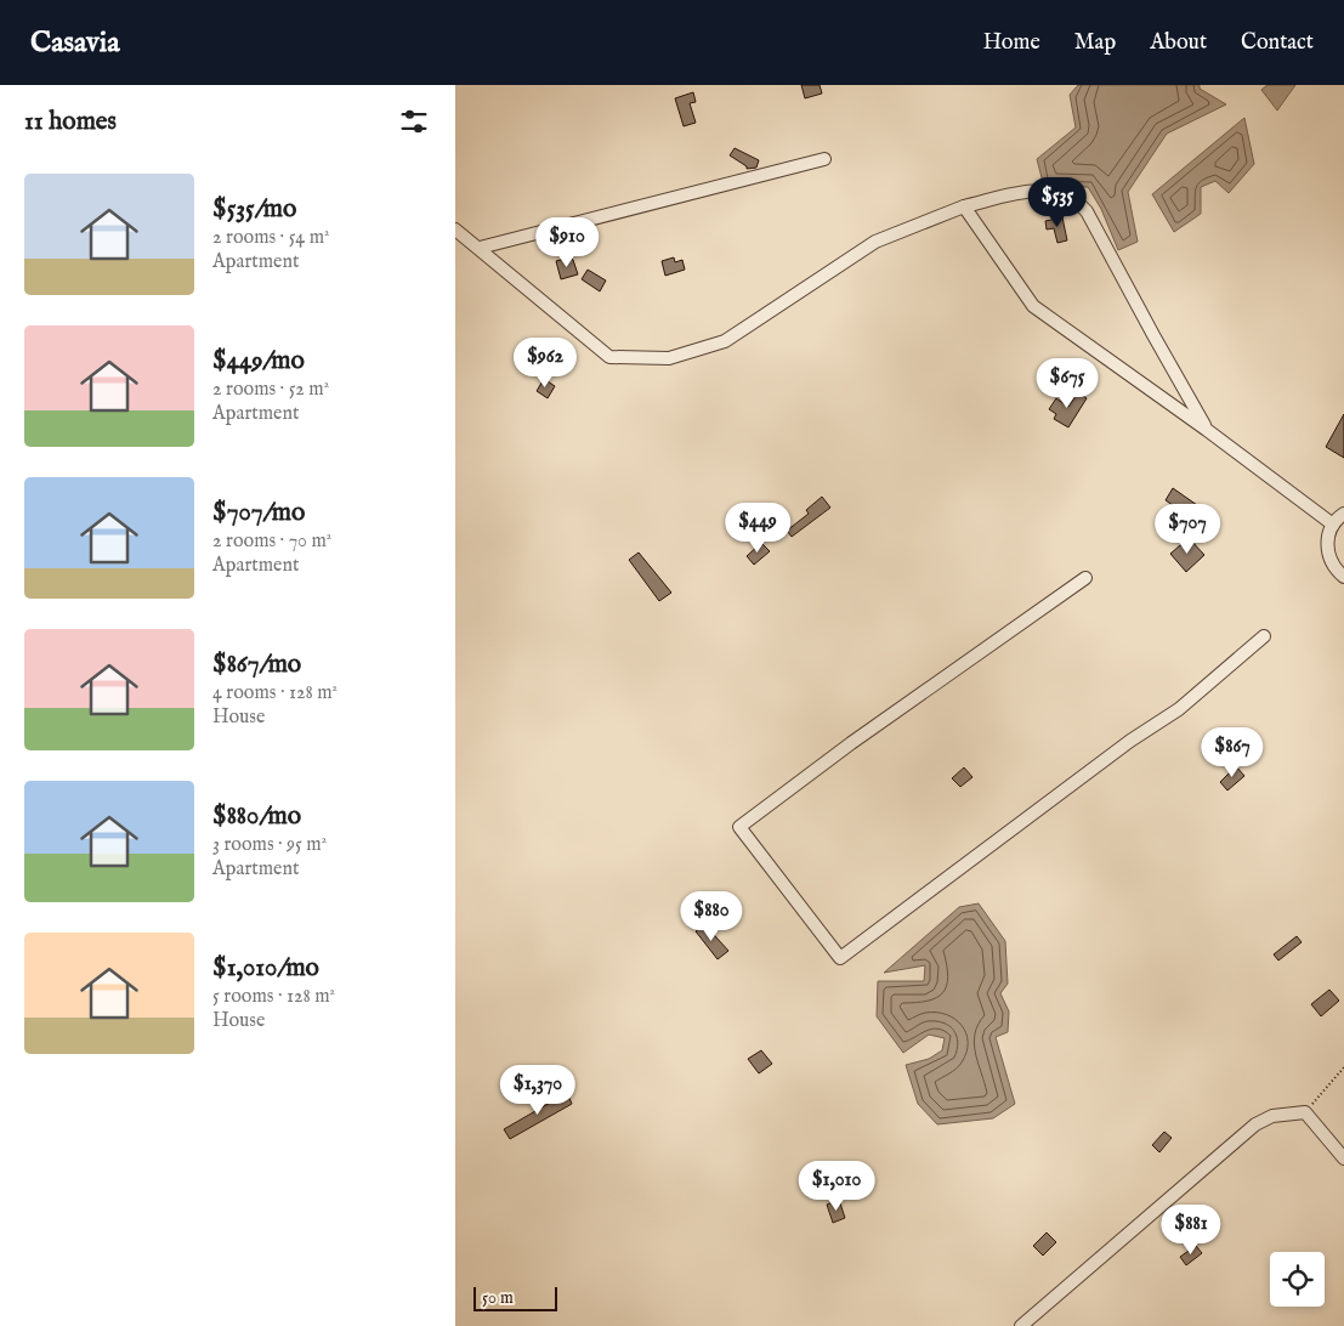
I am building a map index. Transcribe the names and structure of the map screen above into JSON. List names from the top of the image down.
{
  "scale_bar": "50 m",
  "page": {
    "header": "Casavia",
    "nav": [
      "Home",
      "Map",
      "About",
      "Contact"
    ],
    "heading": "11 homes",
    "list": [
      {
        "name": "$535/mo",
        "note": "2 rooms · 54 m² · Apartment"
      },
      {
        "name": "$449/mo",
        "note": "2 rooms · 52 m² · Apartment"
      },
      {
        "name": "$707/mo",
        "note": "2 rooms · 70 m² · Apartment"
      },
      {
        "name": "$867/mo",
        "note": "4 rooms · 128 m² · House"
      },
      {
        "name": "$880/mo",
        "note": "3 rooms · 95 m² · Apartment"
      },
      {
        "name": "$1,010/mo",
        "note": "5 rooms · 128 m² · House"
      }
    ],
    "price": [
      "$535",
      "$910",
      "$962",
      "$675",
      "$449",
      "$707",
      "$867",
      "$880",
      "$1,370",
      "$1,010",
      "$881"
    ],
    "scale": "50 m"
  }
}
